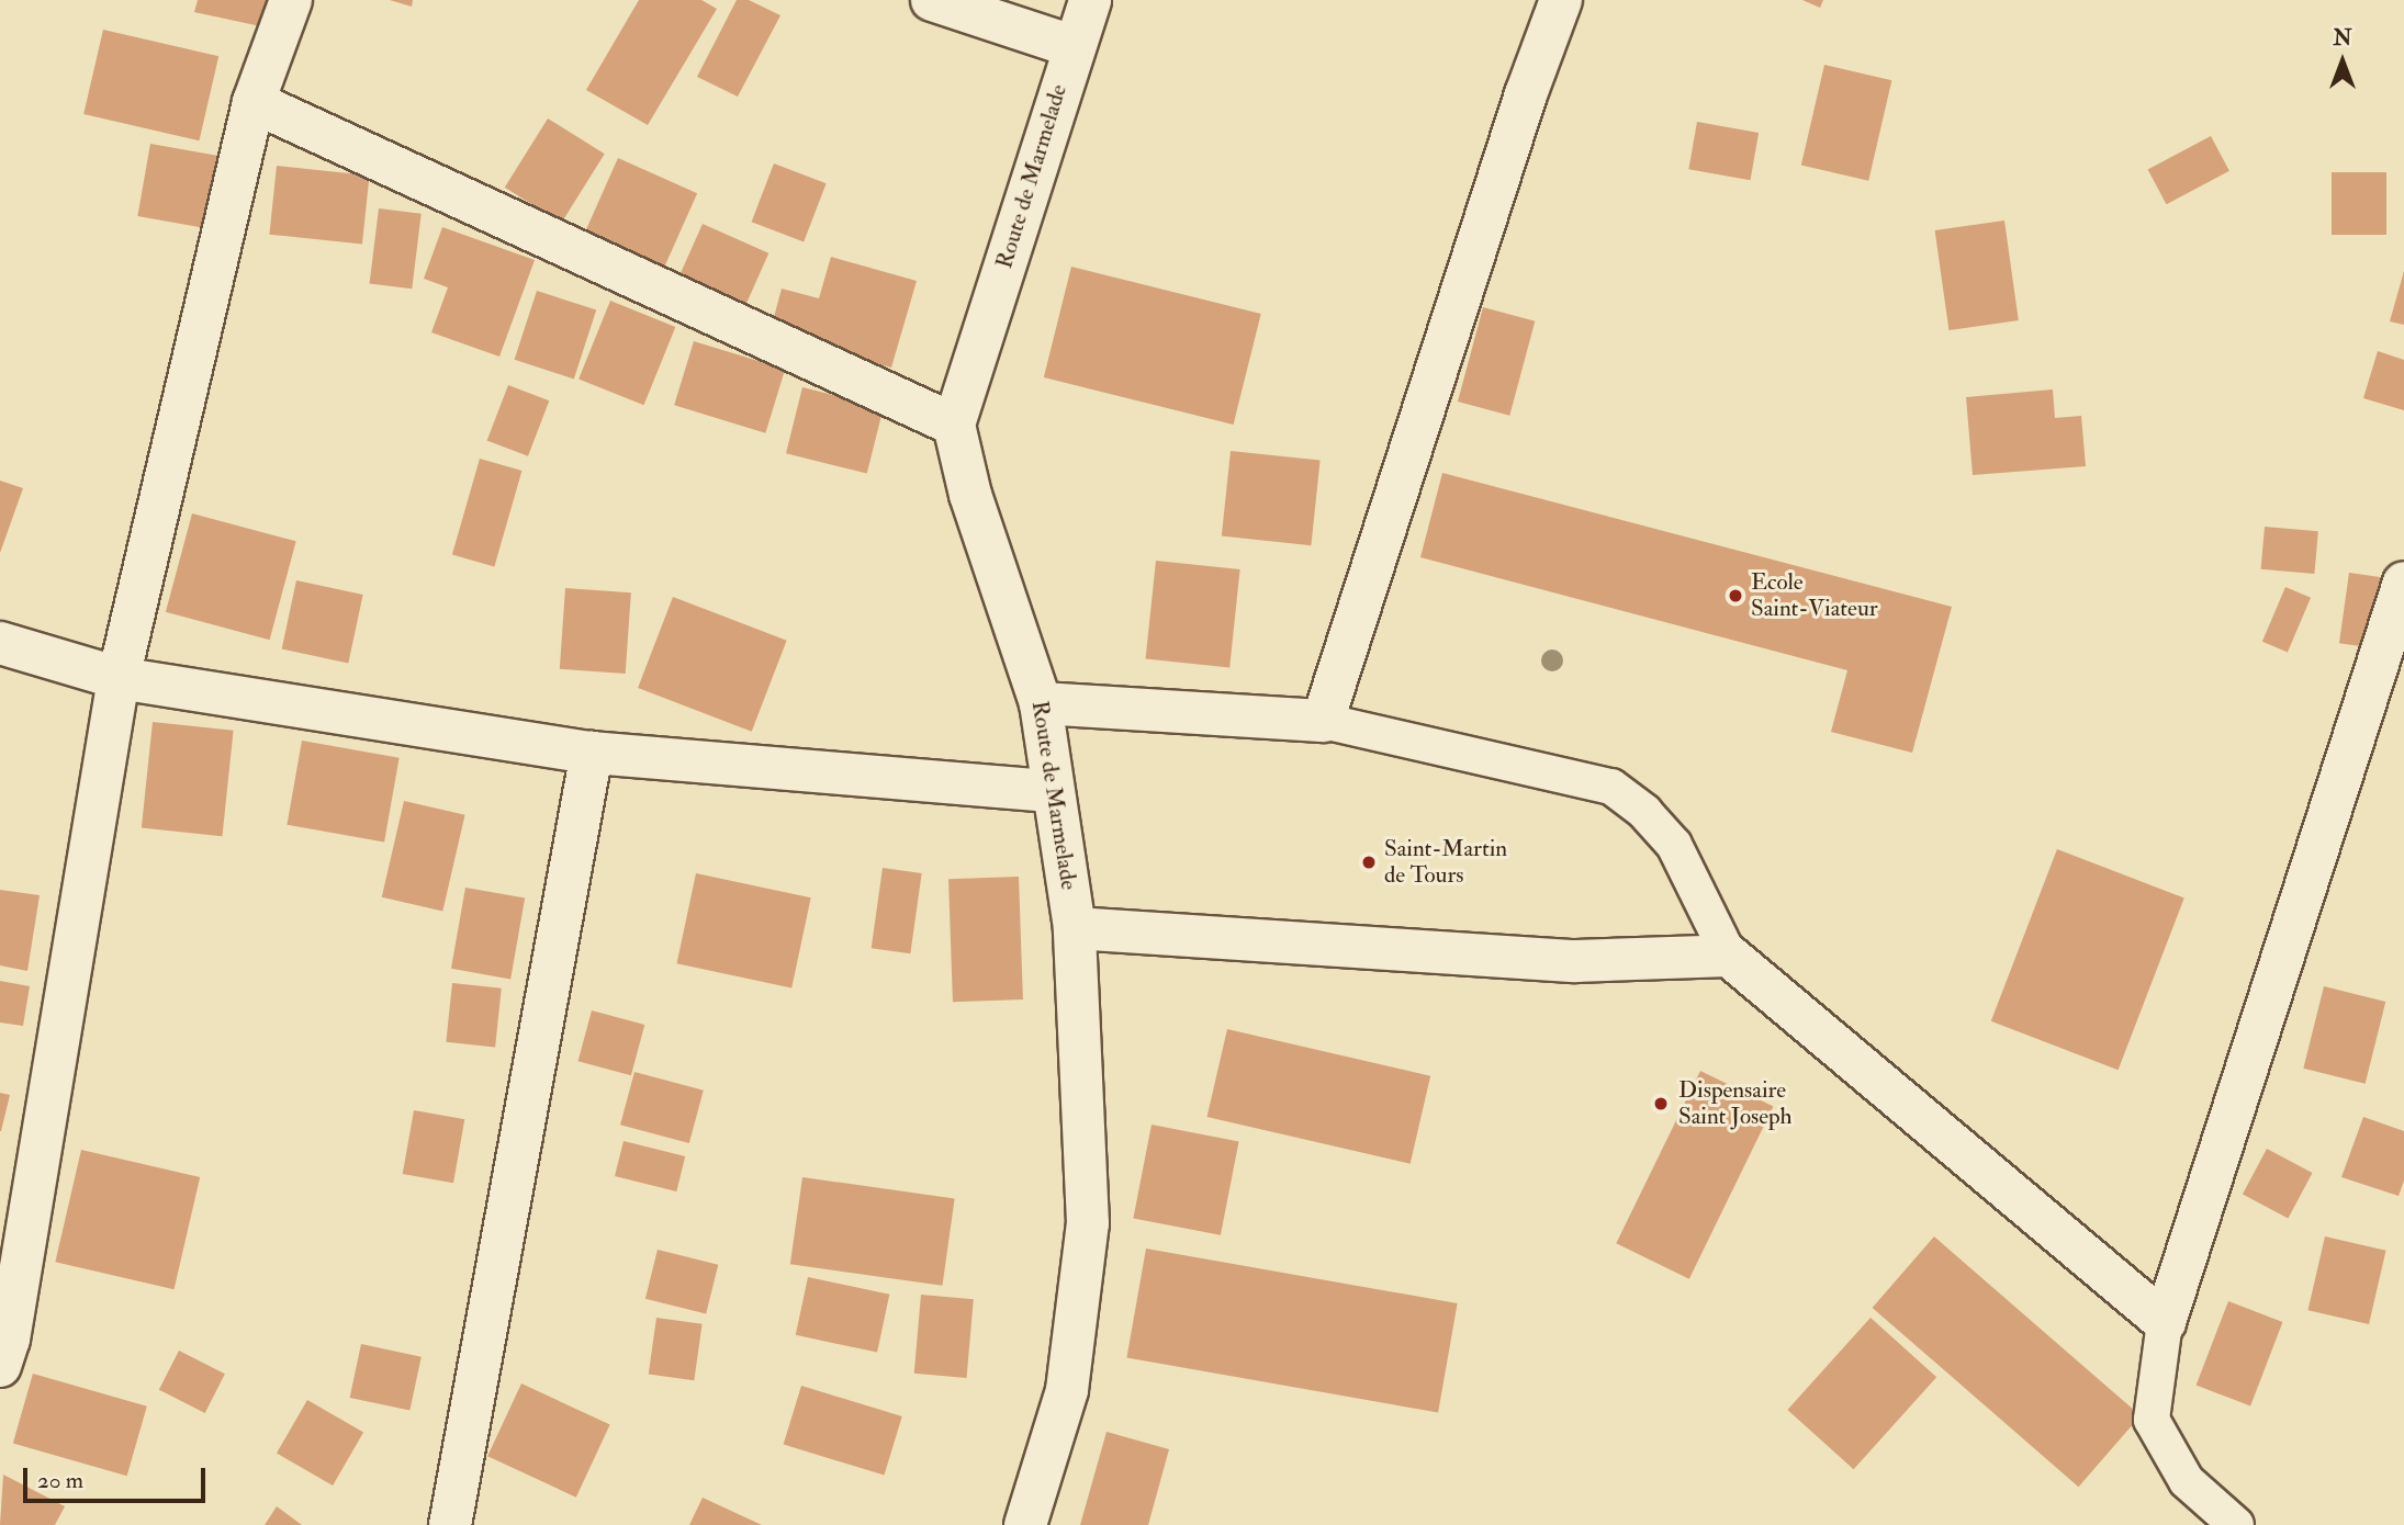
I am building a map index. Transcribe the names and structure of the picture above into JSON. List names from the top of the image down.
{
  "streets": {
    "street": ["Route de Marmelade"]
  },
  "places": ["Ecole Saint-Viateur", "Saint-Martin de Tours", "Dispensaire Saint Joseph"],
  "scale_bar": "20 m",
  "north": "top"
}
